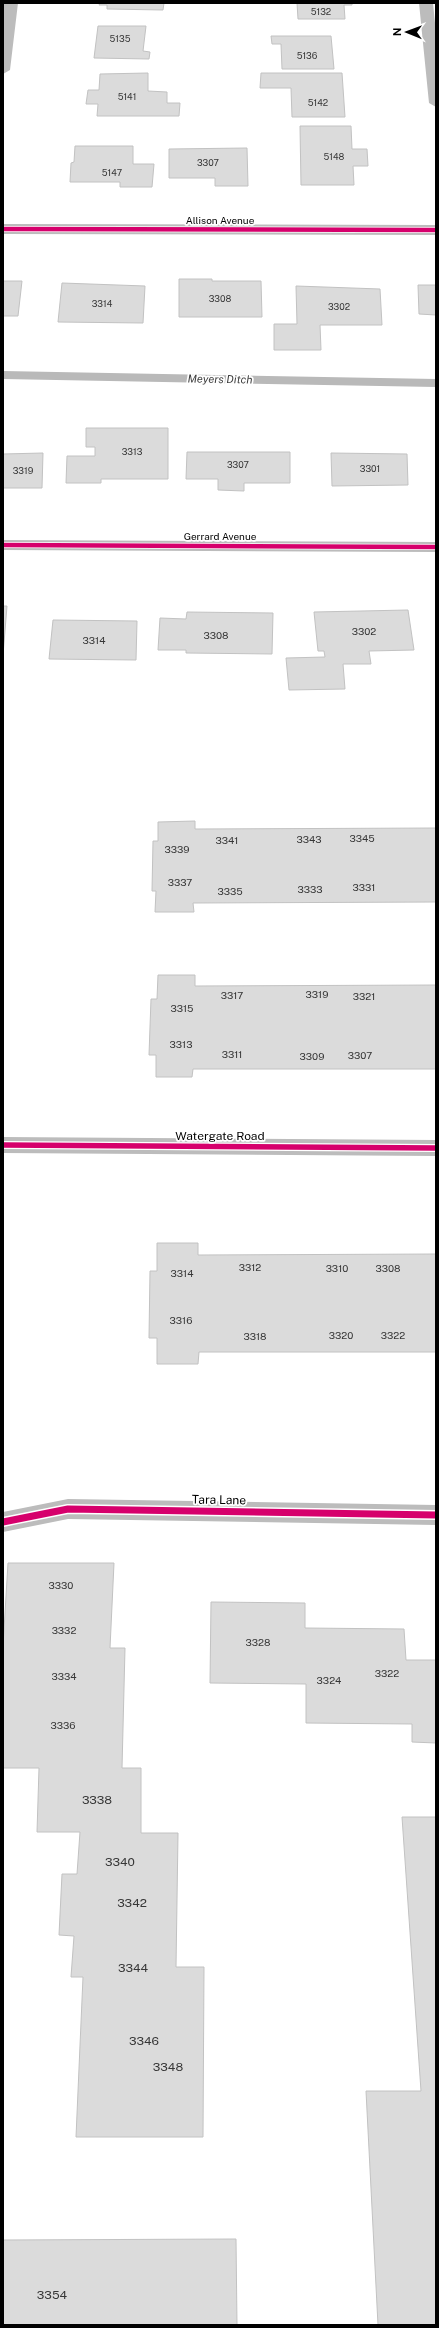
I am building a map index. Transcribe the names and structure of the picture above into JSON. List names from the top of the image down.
{
  "streets": {
    "street": [
      "Allison Avenue",
      "Gerrard Avenue",
      "Watergate Road",
      "Tara Lane"
    ]
  },
  "water": ["Meyers Ditch"],
  "house_numbers": [
    "5132",
    "5135",
    "5136",
    "5141",
    "5142",
    "5148",
    "3307",
    "5147",
    "3308",
    "3314",
    "3302",
    "3313",
    "3307",
    "3301",
    "3319",
    "3302",
    "3308",
    "3314",
    "3345",
    "3343",
    "3341",
    "3339",
    "3337",
    "3331",
    "3333",
    "3335",
    "3319",
    "3317",
    "3321",
    "3315",
    "3313",
    "3311",
    "3307",
    "3309",
    "3312",
    "3310",
    "3308",
    "3314",
    "3316",
    "3320",
    "3322",
    "3318",
    "3330",
    "3332",
    "3328",
    "3322",
    "3334",
    "3324",
    "3336",
    "3338",
    "3340",
    "3342",
    "3344",
    "3346",
    "3348",
    "3354"
  ],
  "north": "left"
}
